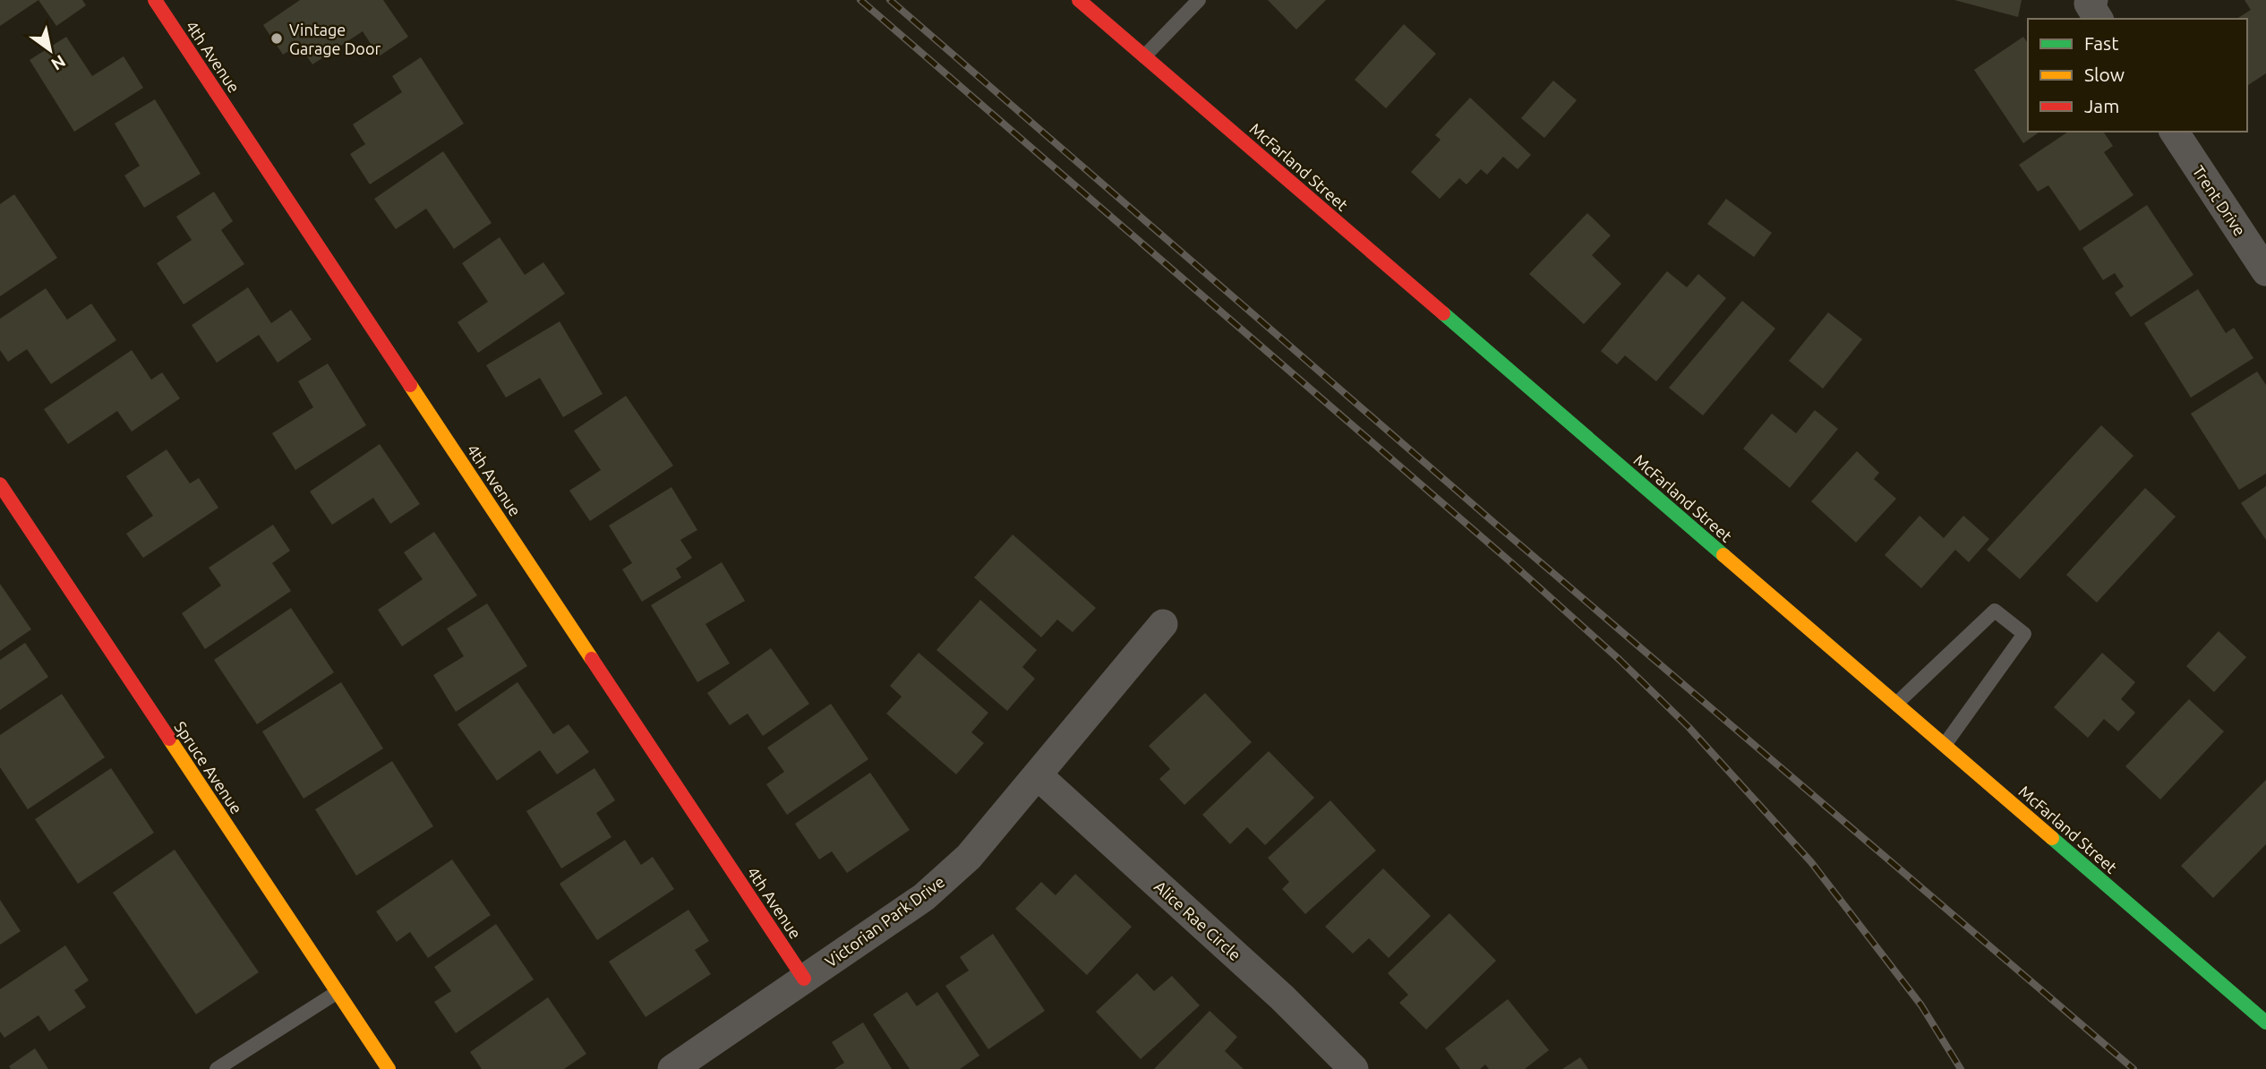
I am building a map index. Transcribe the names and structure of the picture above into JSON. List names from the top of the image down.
{
  "streets": {
    "street": [
      "4th Avenue",
      "McFarland Street",
      "Trent Drive",
      "Spruce Avenue",
      "Alice Rae Circle",
      "Victorian Park Drive"
    ]
  },
  "crossings": [
    ["4th Avenue", "Victorian Park Drive"],
    ["Alice Rae Circle", "Victorian Park Drive"]
  ],
  "places": ["Vintage Garage Door"],
  "legend": ["Fast", "Slow", "Jam"],
  "north": "bottom right"
}
